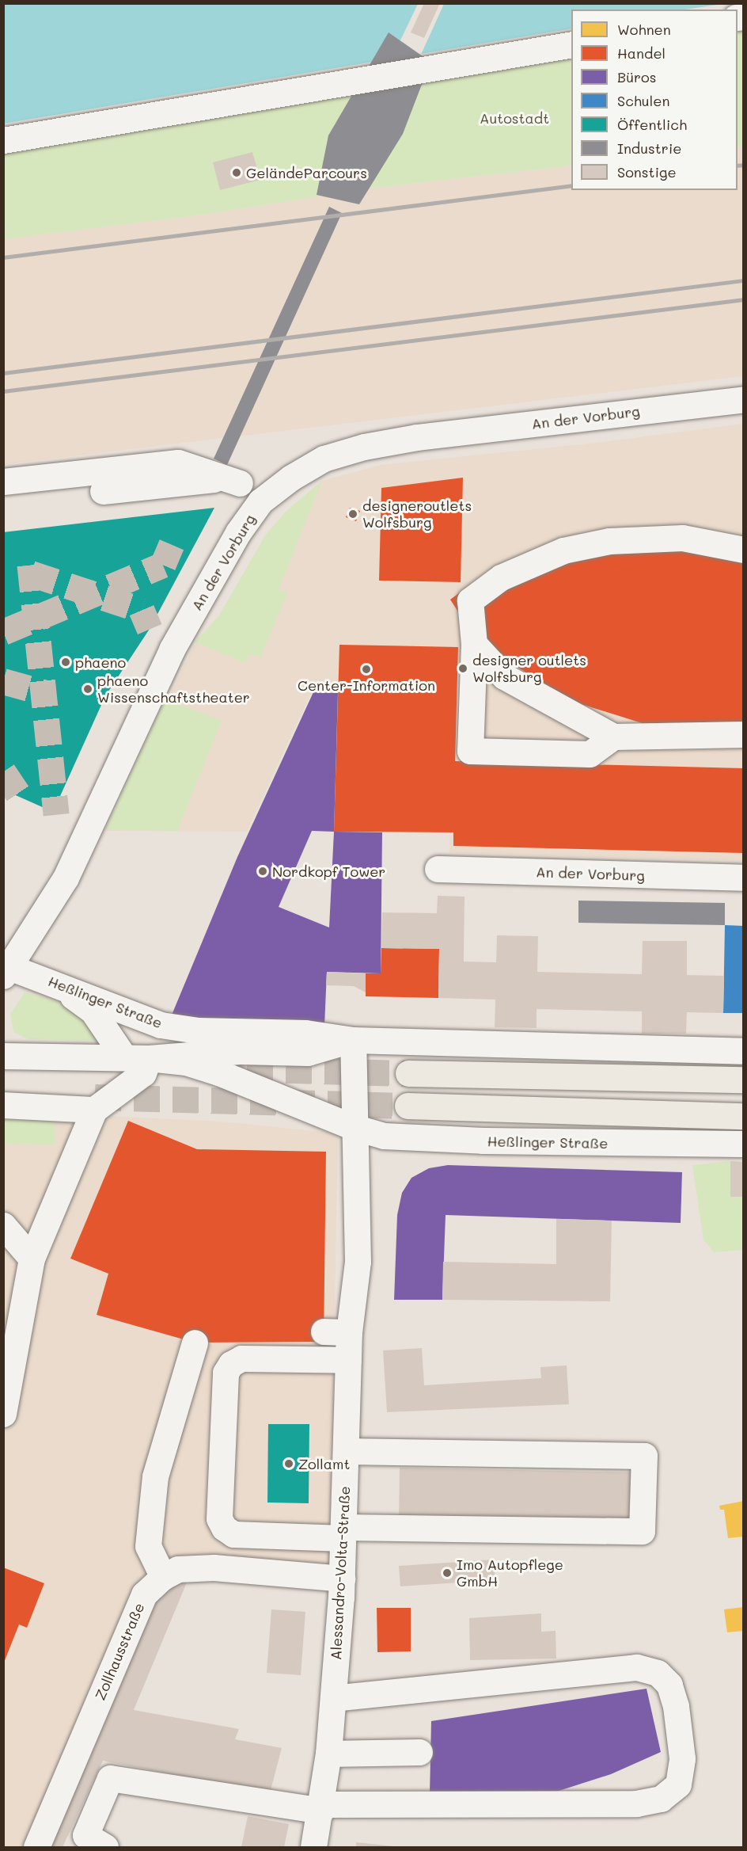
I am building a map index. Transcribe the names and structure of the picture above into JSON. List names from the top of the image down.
{
  "streets": {
    "street": [
      "An der Vorburg",
      "Heßlinger Straße",
      "Alessandro-Volta-Straße",
      "Zollhausstraße"
    ]
  },
  "crossings": [
    ["An der Vorburg", "Heßlinger Straße"],
    ["Heßlinger Straße", "Alessandro-Volta-Straße"],
    ["Alessandro-Volta-Straße", "Zollhausstraße"]
  ],
  "parks": ["Autostadt"],
  "places": [
    "GeländeParcours",
    "designeroutlets Wolfsburg",
    "phaeno",
    "designer outlets Wolfsburg",
    "Center-Information",
    "phaeno Wissenschaftstheater",
    "Nordkopf Tower",
    "Zollamt",
    "Imo Autopflege GmbH"
  ],
  "legend": [
    "Wohnen",
    "Handel",
    "Büros",
    "Schulen",
    "Öffentlich",
    "Industrie",
    "Sonstige"
  ]
}
